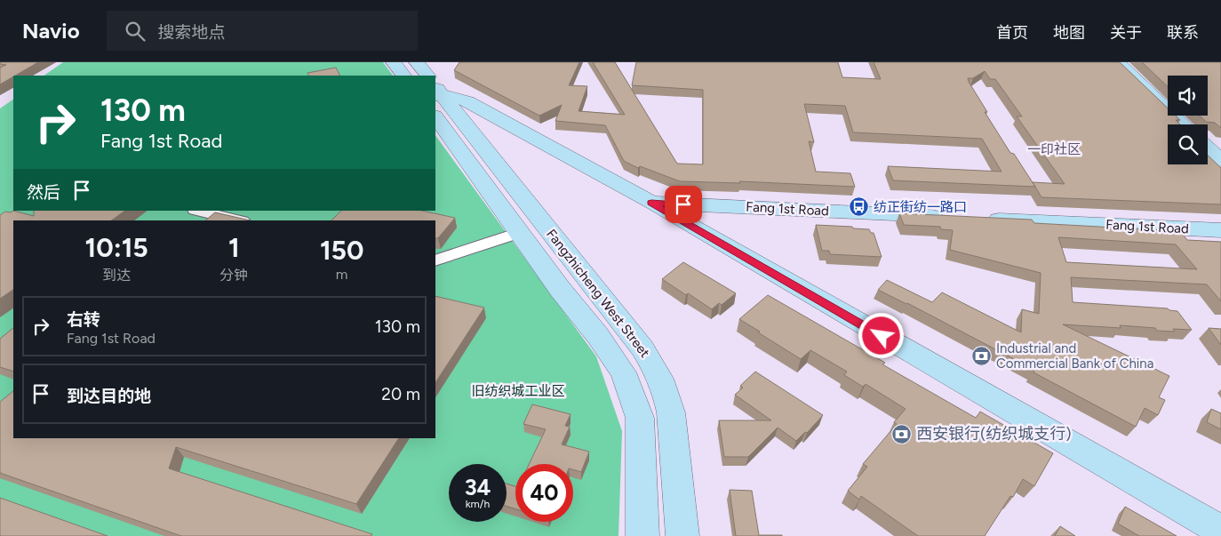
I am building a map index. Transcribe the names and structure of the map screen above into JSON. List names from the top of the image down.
{
  "streets": {
    "street": ["Fang 1st Road", "Fangzhicheng West Street"]
  },
  "districts": ["一印社区"],
  "parks": ["旧纺织城工业区"],
  "places": {
    "bus stop": ["纺正街纺一路口"],
    "bank": ["Industrial and Commercial Bank of China", "西安银行(纺织城支行)"]
  },
  "page": {
    "header": "Navio",
    "search": "搜索地点",
    "nav": [
      "首页",
      "地图",
      "关于",
      "联系"
    ],
    "turn": ["130 m", "Fang 1st Road"],
    "then": "然后",
    "eta": [
      "10:15",
      "到达",
      "1",
      "分钟",
      "150",
      "m"
    ],
    "list": [
      {
        "name": "右转",
        "note": "Fang 1st Road",
        "value": "130 m"
      },
      {
        "name": "到达目的地",
        "value": "20 m"
      }
    ],
    "speed": "34 km/h",
    "limit": "40"
  }
}
